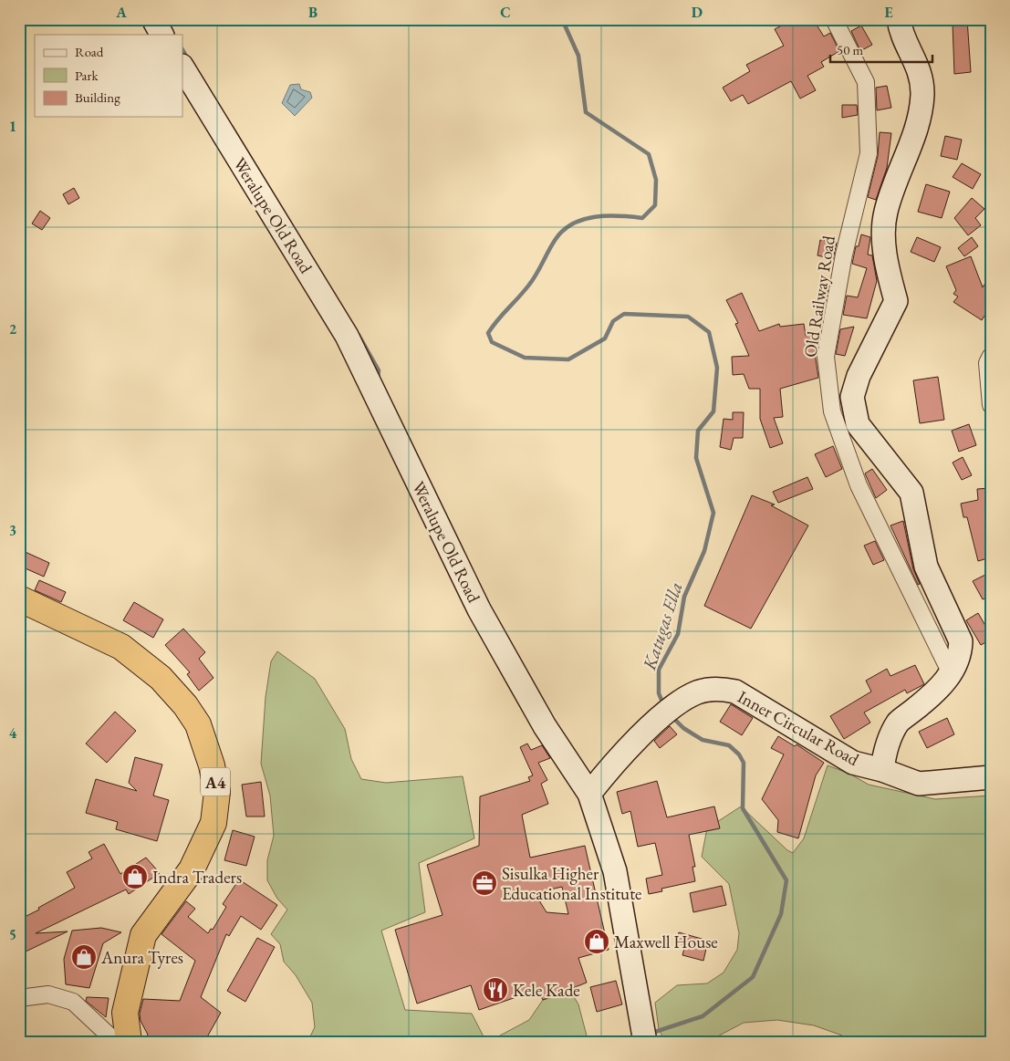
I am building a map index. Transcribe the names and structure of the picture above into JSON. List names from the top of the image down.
{
  "streets": {
    "highway": ["A4"],
    "street": ["Weralupe Old Road", "Old Railway Road", "Inner Circular Road"]
  },
  "crossings": [
    ["Weralupe Old Road", "Inner Circular Road"]
  ],
  "water": ["Katugas Ella"],
  "places": {
    "shop": ["Indra Traders", "Maxwell House", "Anura Tyres"],
    "office": ["Sisulka Higher Educational Institute"],
    "restaurant": ["Kele Kade"]
  },
  "legend": ["Road", "Park", "Building"],
  "scale_bar": "50 m",
  "grid": {
    "columns": [
      "A",
      "B",
      "C",
      "D",
      "E"
    ],
    "rows": [
      "1",
      "2",
      "3",
      "4",
      "5"
    ]
  }
}
